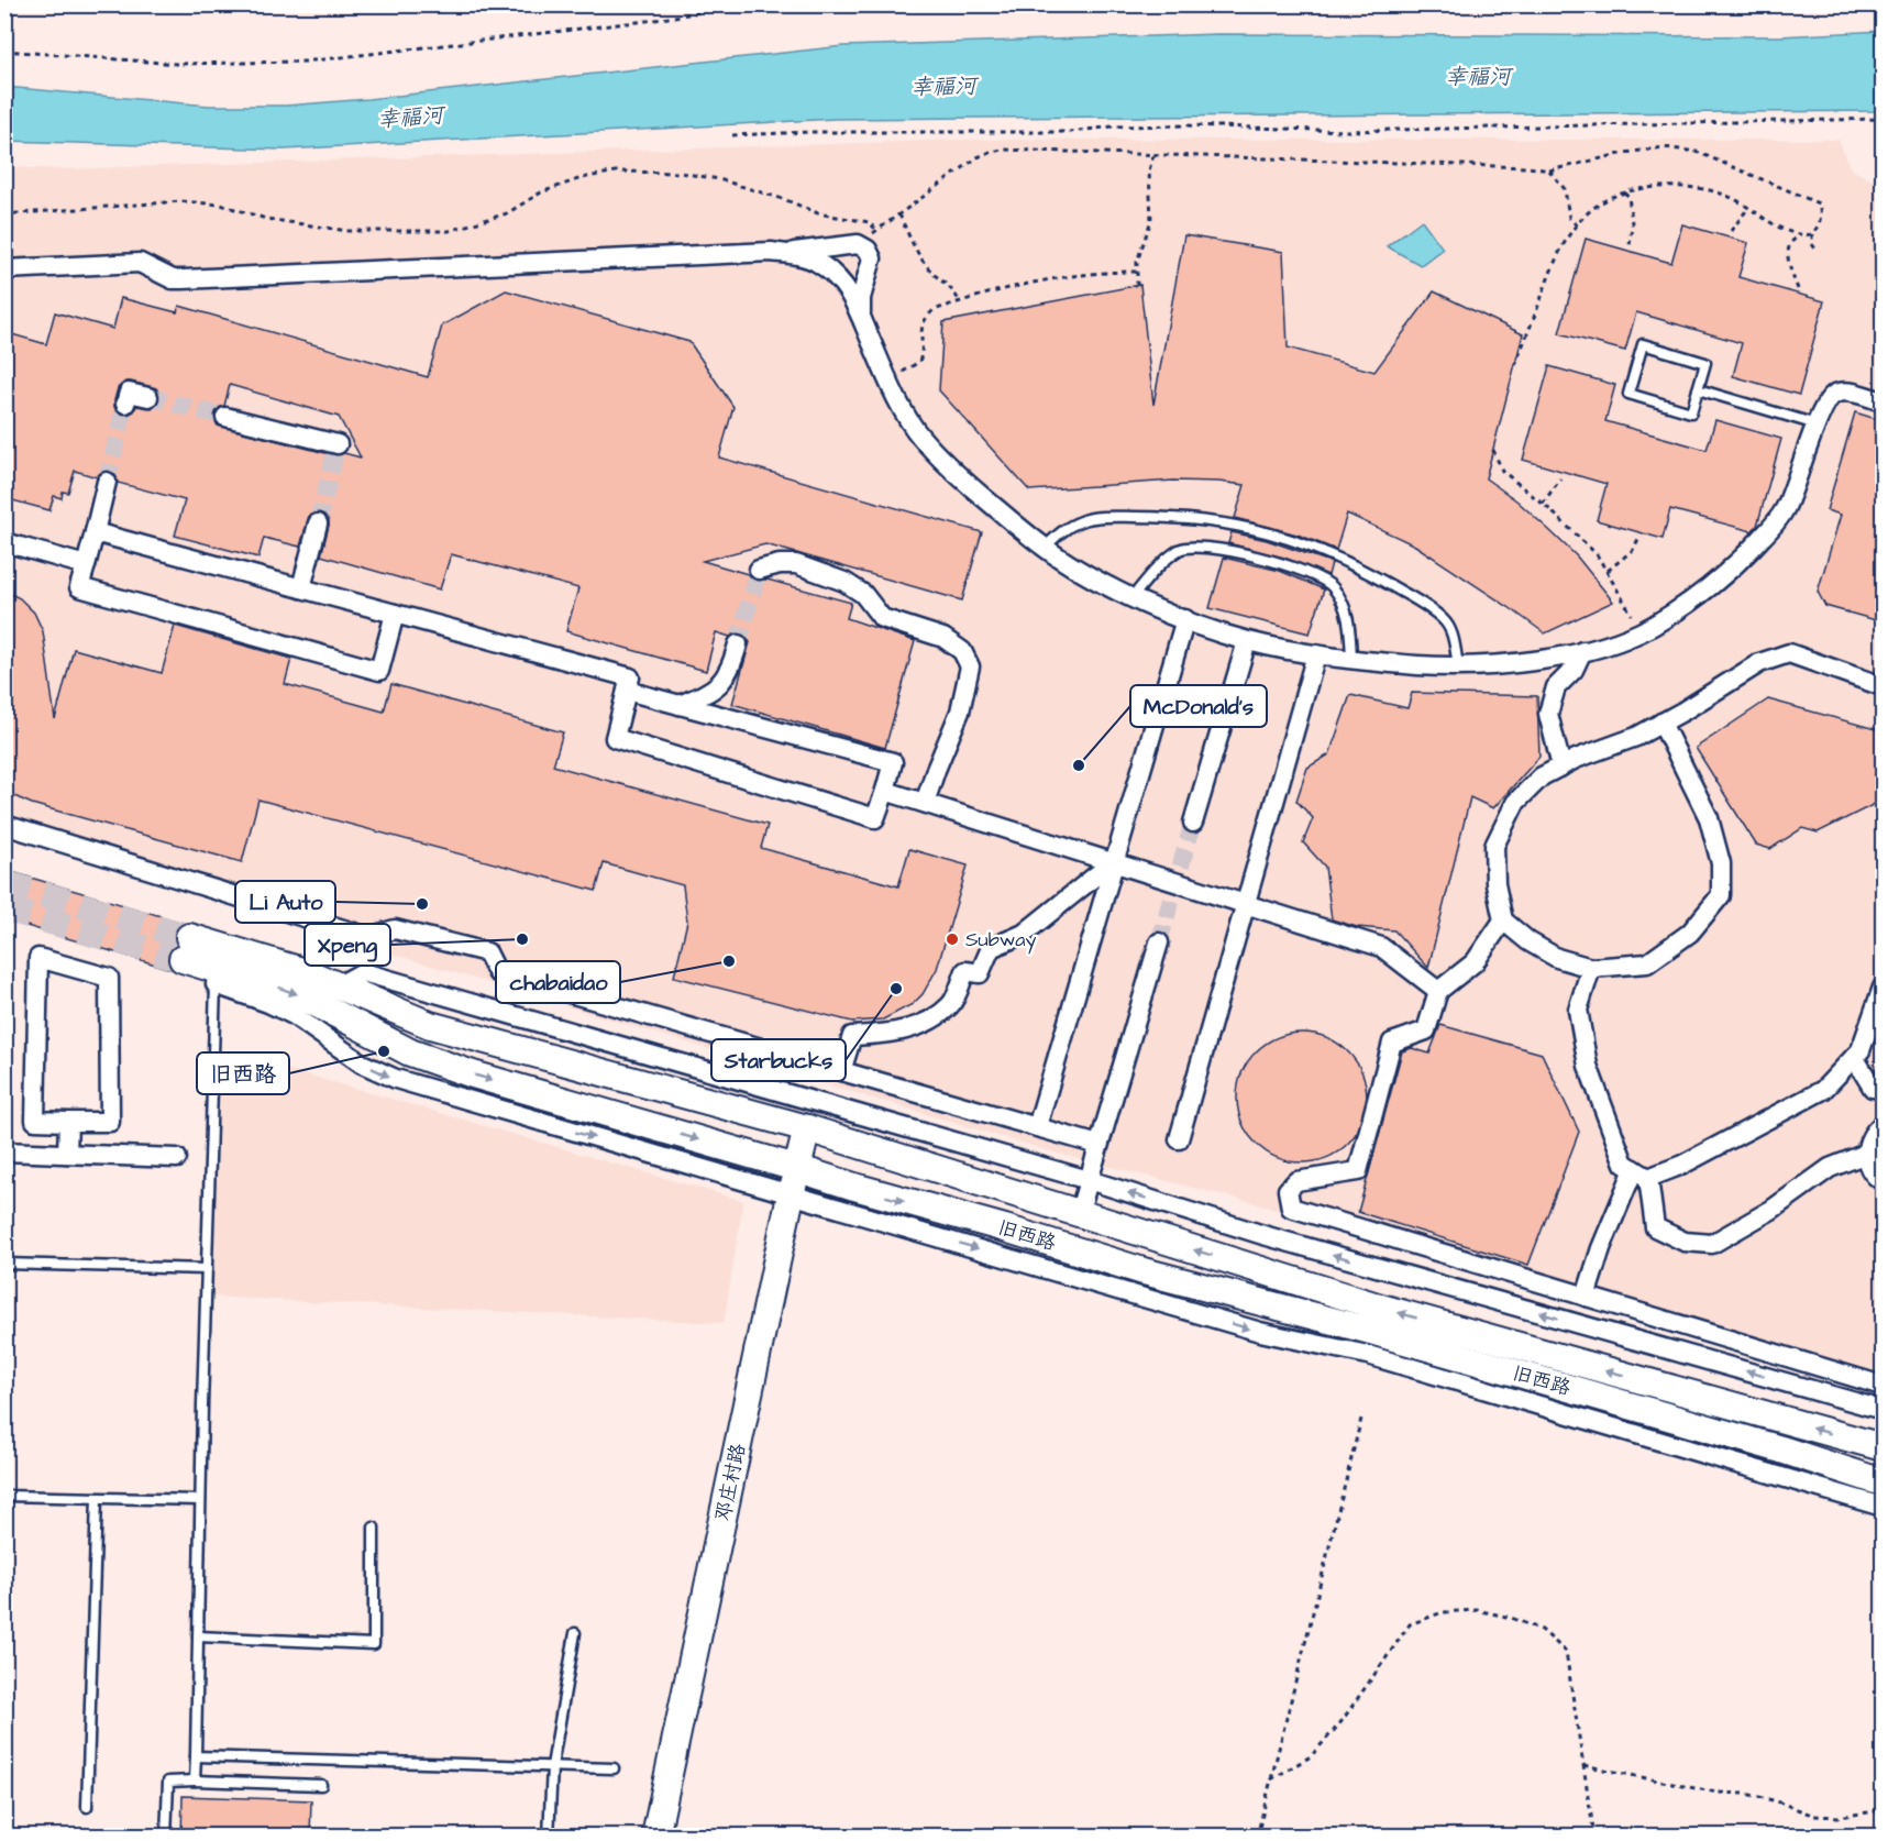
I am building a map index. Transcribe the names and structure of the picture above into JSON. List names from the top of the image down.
{
  "streets": {
    "main road": ["旧西路", "邓庄村路"]
  },
  "crossings": [
    ["旧西路", "邓庄村路"]
  ],
  "water": ["幸福河"],
  "places": [
    "McDonald's",
    "Li Auto",
    "Xpeng",
    "Subway",
    "chabaidao",
    "Starbucks",
    "旧西路"
  ]
}
